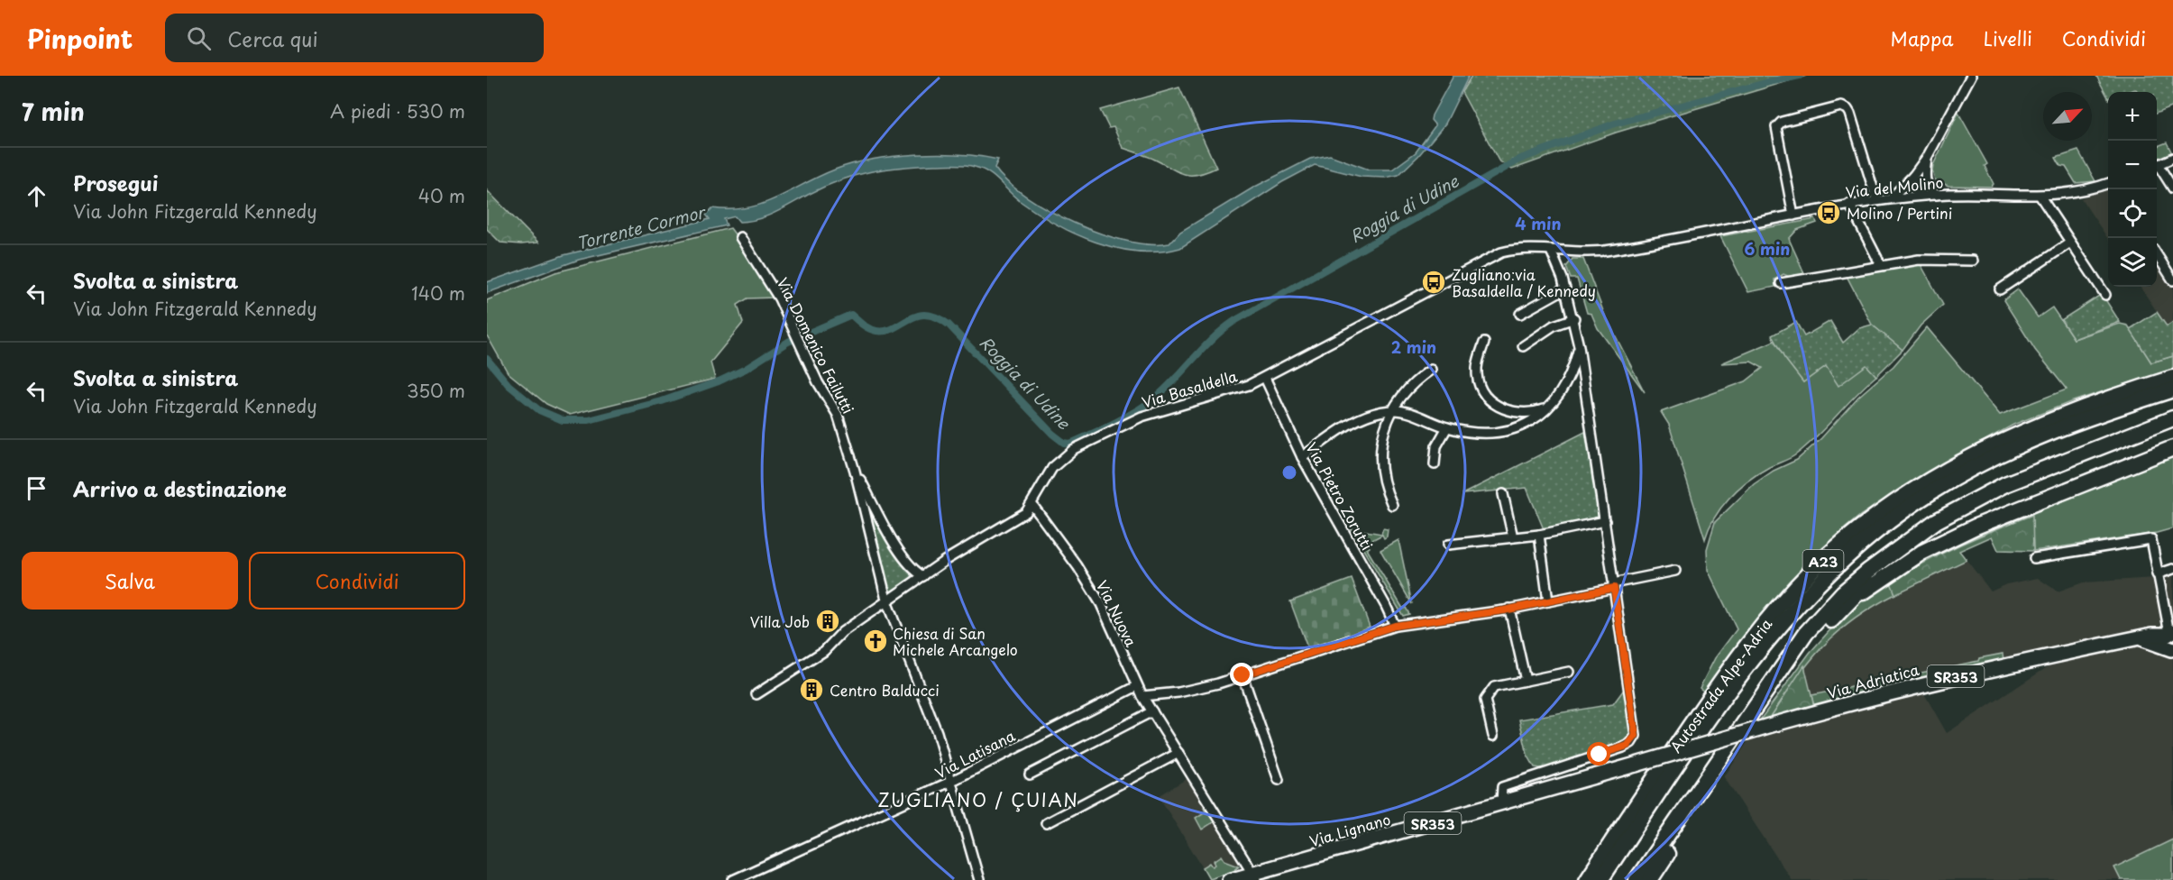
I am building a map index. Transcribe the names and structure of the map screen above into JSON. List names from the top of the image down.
{
  "streets": {
    "highway": ["A23", "Autostrada Alpe-Adria"],
    "main road": ["SR353", "Via Adriatica", "Via Lignano"],
    "street": [
      "Via del Molino",
      "Via Domenico Failutti",
      "Via Basaldella",
      "Via Pietro Zorutti",
      "Via Nuova",
      "Via Latisana"
    ]
  },
  "crossings": [
    ["Via del Molino", "Via Basaldella"],
    ["Via Basaldella", "Via Pietro Zorutti"],
    ["Via Basaldella", "Via Nuova"],
    ["Via Nuova", "Via Latisana"],
    ["Via Nuova", "Via Lignano"],
    ["Via Adriatica", "Via Lignano"]
  ],
  "districts": ["ZUGLIANO / ÇUIAN"],
  "water": ["Roggia di Udine", "Torrente Cormor"],
  "places": {
    "bus stop": ["Molino / Pertini", "Zugliano:via Basaldella / Kennedy"],
    "building": ["Villa Job", "Centro Balducci"],
    "church": ["Chiesa di San Michele Arcangelo"]
  },
  "north": "top right",
  "page": {
    "header": "Pinpoint",
    "search": "Cerca qui",
    "nav": ["Mappa", "Livelli", "Condividi"],
    "heading": ["7 min", "A piedi · 530 m"],
    "map_buttons": ["+", "−"],
    "list": [
      ["Prosegui", "Via John Fitzgerald Kennedy", "40 m"],
      ["Svolta a sinistra", "Via John Fitzgerald Kennedy", "140 m"],
      ["Svolta a sinistra", "Via John Fitzgerald Kennedy", "350 m"],
      "Arrivo a destinazione"
    ],
    "buttons": ["Salva", "Condividi"]
  },
  "rings": ["4 min", "6 min", "2 min"]
}
